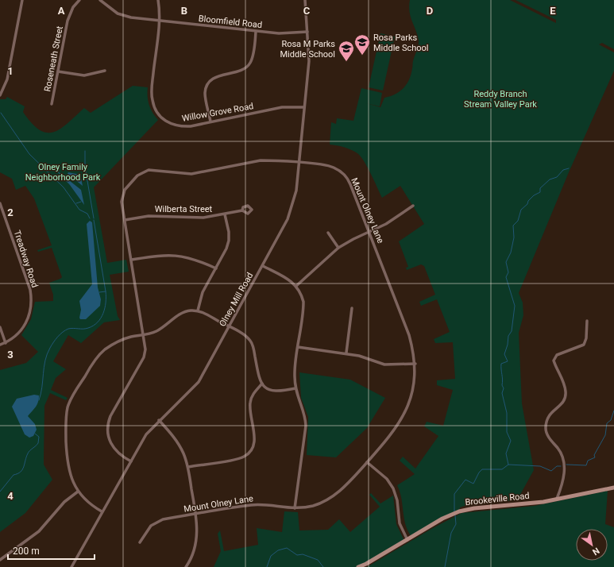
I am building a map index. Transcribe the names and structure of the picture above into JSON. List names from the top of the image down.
{
  "streets": {
    "street": [
      "Bloomfield Road",
      "Roseneath Street",
      "Willow Grove Road",
      "Wilberta Street",
      "Mount Olney Lane",
      "Treadway Road",
      "Olney Mill Road",
      "Brookeville Road"
    ]
  },
  "crossings": [
    ["Bloomfield Road", "Willow Grove Road"],
    ["Bloomfield Road", "Olney Mill Road"],
    ["Willow Grove Road", "Olney Mill Road"],
    ["Wilberta Street", "Mount Olney Lane"],
    ["Mount Olney Lane", "Olney Mill Road"]
  ],
  "parks": ["Reddy Branch Stream Valley Park", "Olney Family Neighborhood Park"],
  "places": {
    "school or university": ["Rosa Parks Middle School", "Rosa M Parks Middle School"]
  },
  "scale_bar": "200 m",
  "north": "bottom right",
  "grid": {
    "columns": [
      "A",
      "B",
      "C",
      "D",
      "E"
    ],
    "rows": [
      "1",
      "2",
      "3",
      "4"
    ]
  }
}
